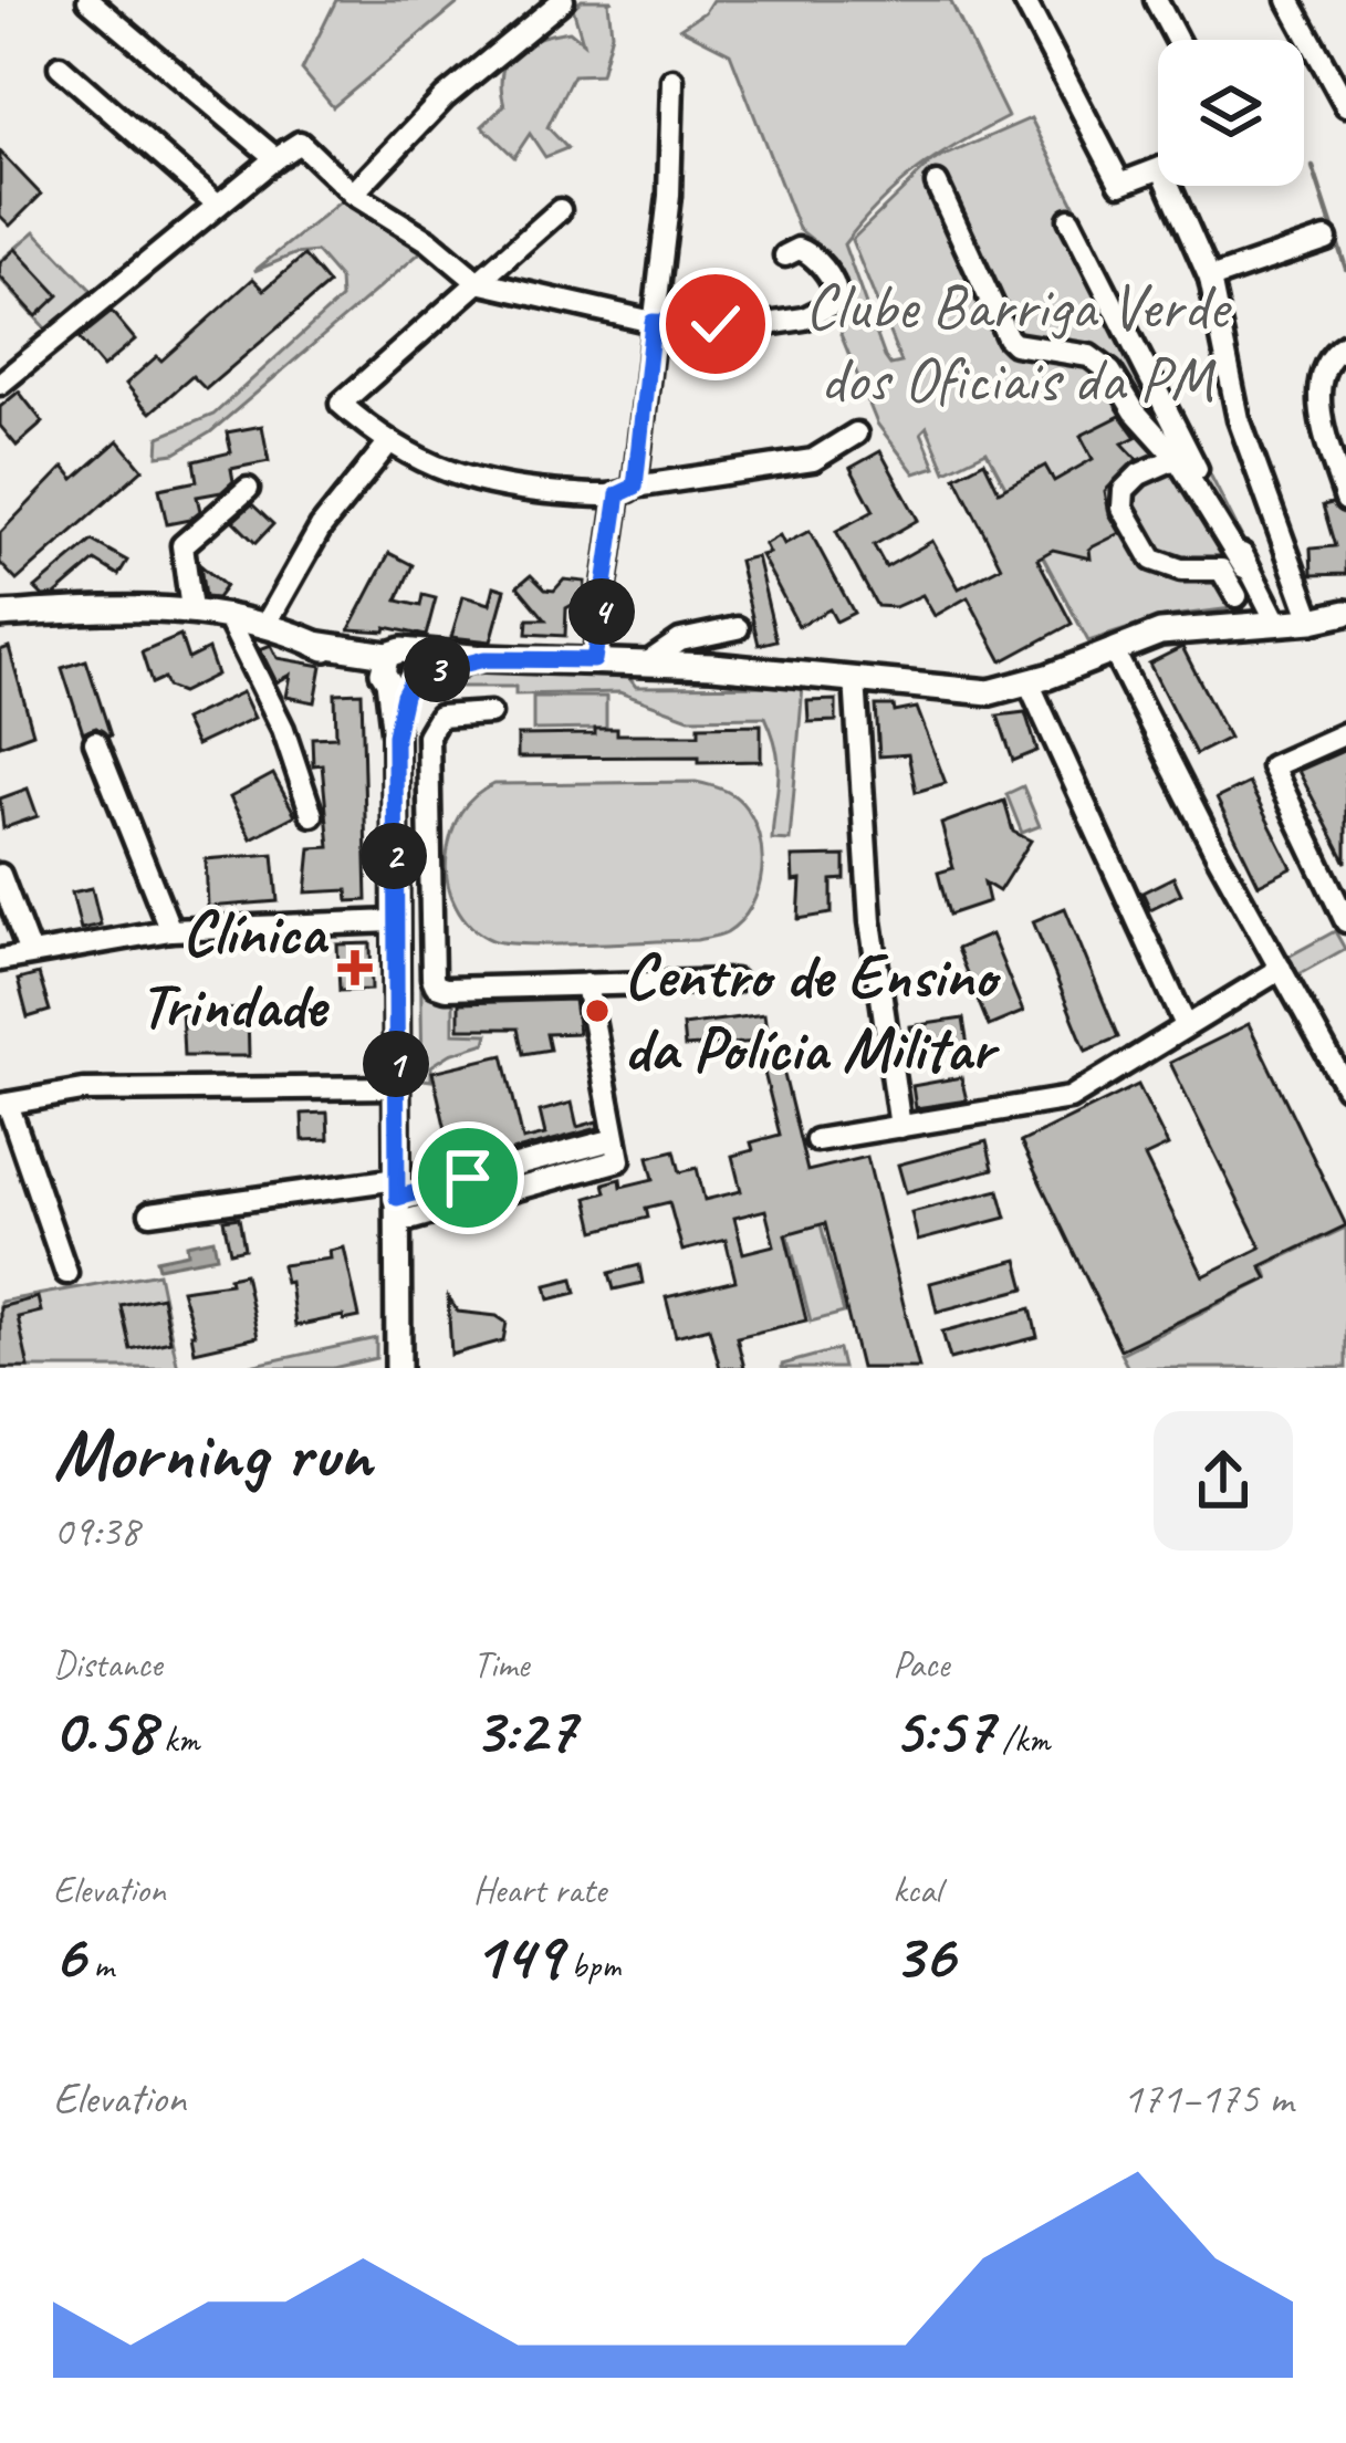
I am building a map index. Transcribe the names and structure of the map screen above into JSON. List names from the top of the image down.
{
  "parks": ["Clube Barriga Verde dos Oficiais da PM"],
  "places": {
    "health": ["Clínica Trindade"],
    "other": ["Centro de Ensino da Polícia Militar"]
  },
  "page": {
    "pins": [
      "4",
      "3",
      "2",
      "1"
    ],
    "heading": ["Morning run", "09:38"],
    "stats": [
      ["Distance", "0.58 km"],
      ["Time", "3:27"],
      ["Pace", "5:57 /km"],
      ["Elevation", "6 m"],
      ["Heart rate", "149 bpm"],
      ["kcal", "36"]
    ],
    "chart": ["Elevation", "171–175 m"]
  }
}
